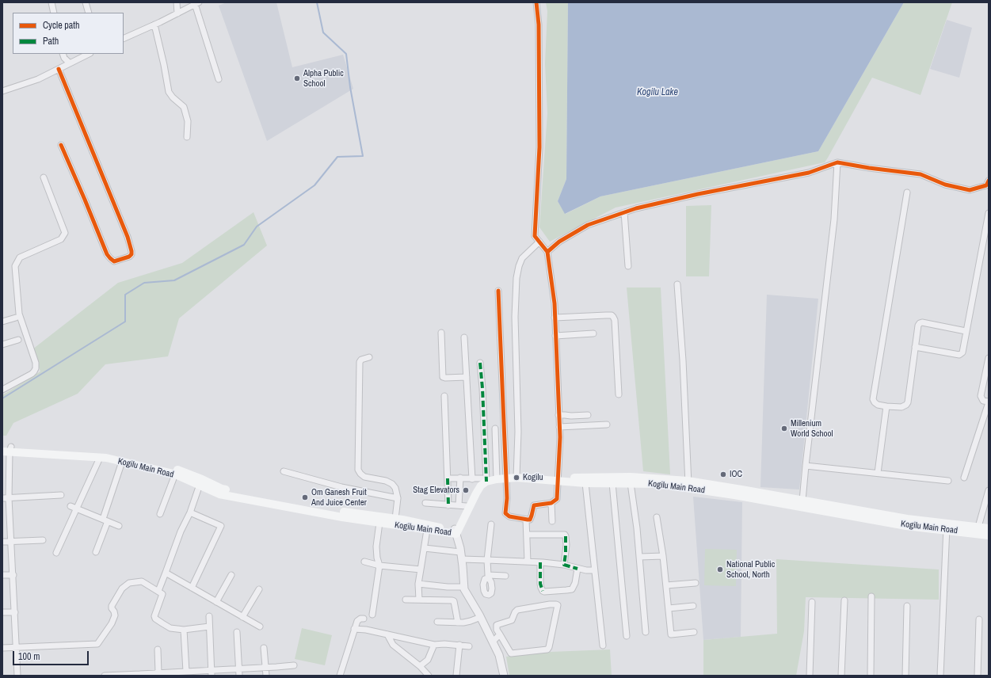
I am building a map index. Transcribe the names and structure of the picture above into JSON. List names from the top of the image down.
{
  "streets": {
    "main road": ["Kogilu Main Road"]
  },
  "water": ["Kogilu Lake"],
  "places": [
    "Alpha Public School",
    "Millenium World School",
    "IOC",
    "Kogilu",
    "Stag Elevators",
    "Om Ganesh Fruit And Juice Center",
    "National Public School, North"
  ],
  "legend": ["Cycle path", "Path"],
  "scale_bar": "100 m"
}
